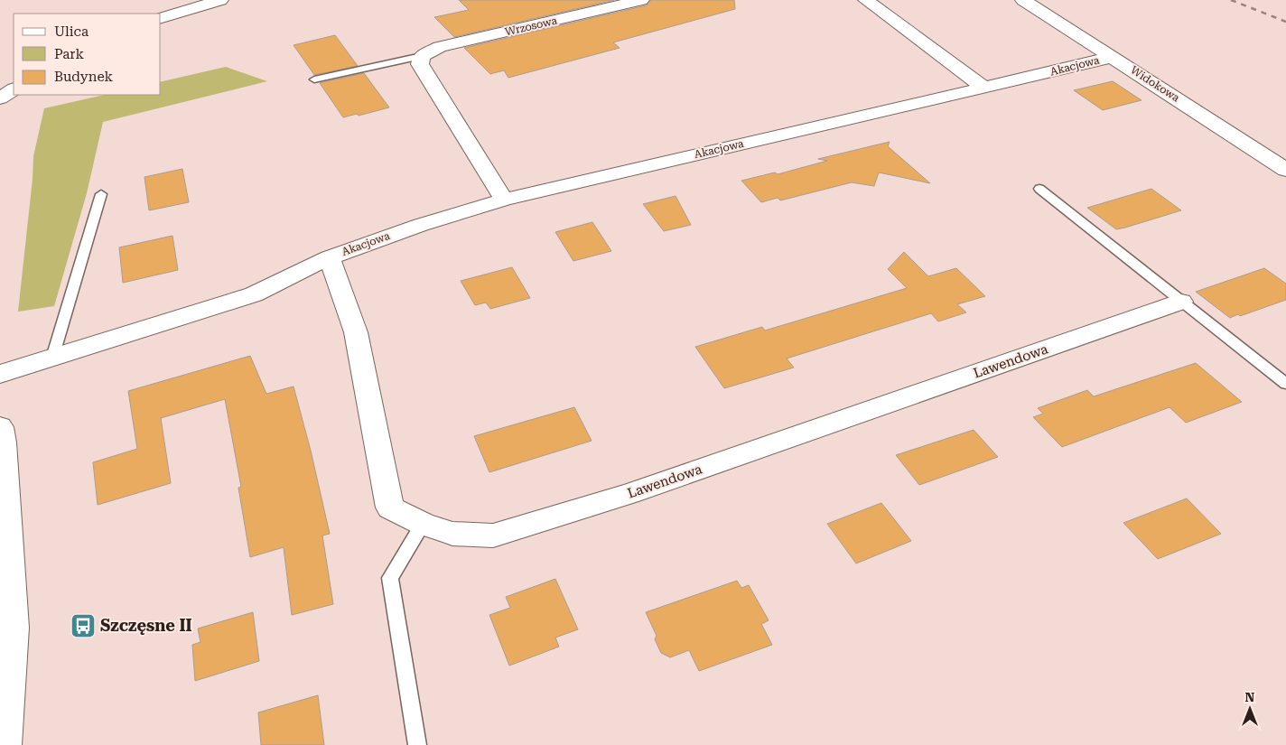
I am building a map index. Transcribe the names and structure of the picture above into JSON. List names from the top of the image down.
{
  "streets": {
    "street": [
      "Wrzosowa",
      "Akacjowa",
      "Widokowa",
      "Lawendowa"
    ]
  },
  "crossings": [
    ["Akacjowa", "Widokowa"],
    ["Akacjowa", "Lawendowa"]
  ],
  "places": {
    "bus stop": ["Szczęsne II"]
  },
  "legend": ["Ulica", "Park", "Budynek"],
  "north": "top"
}
